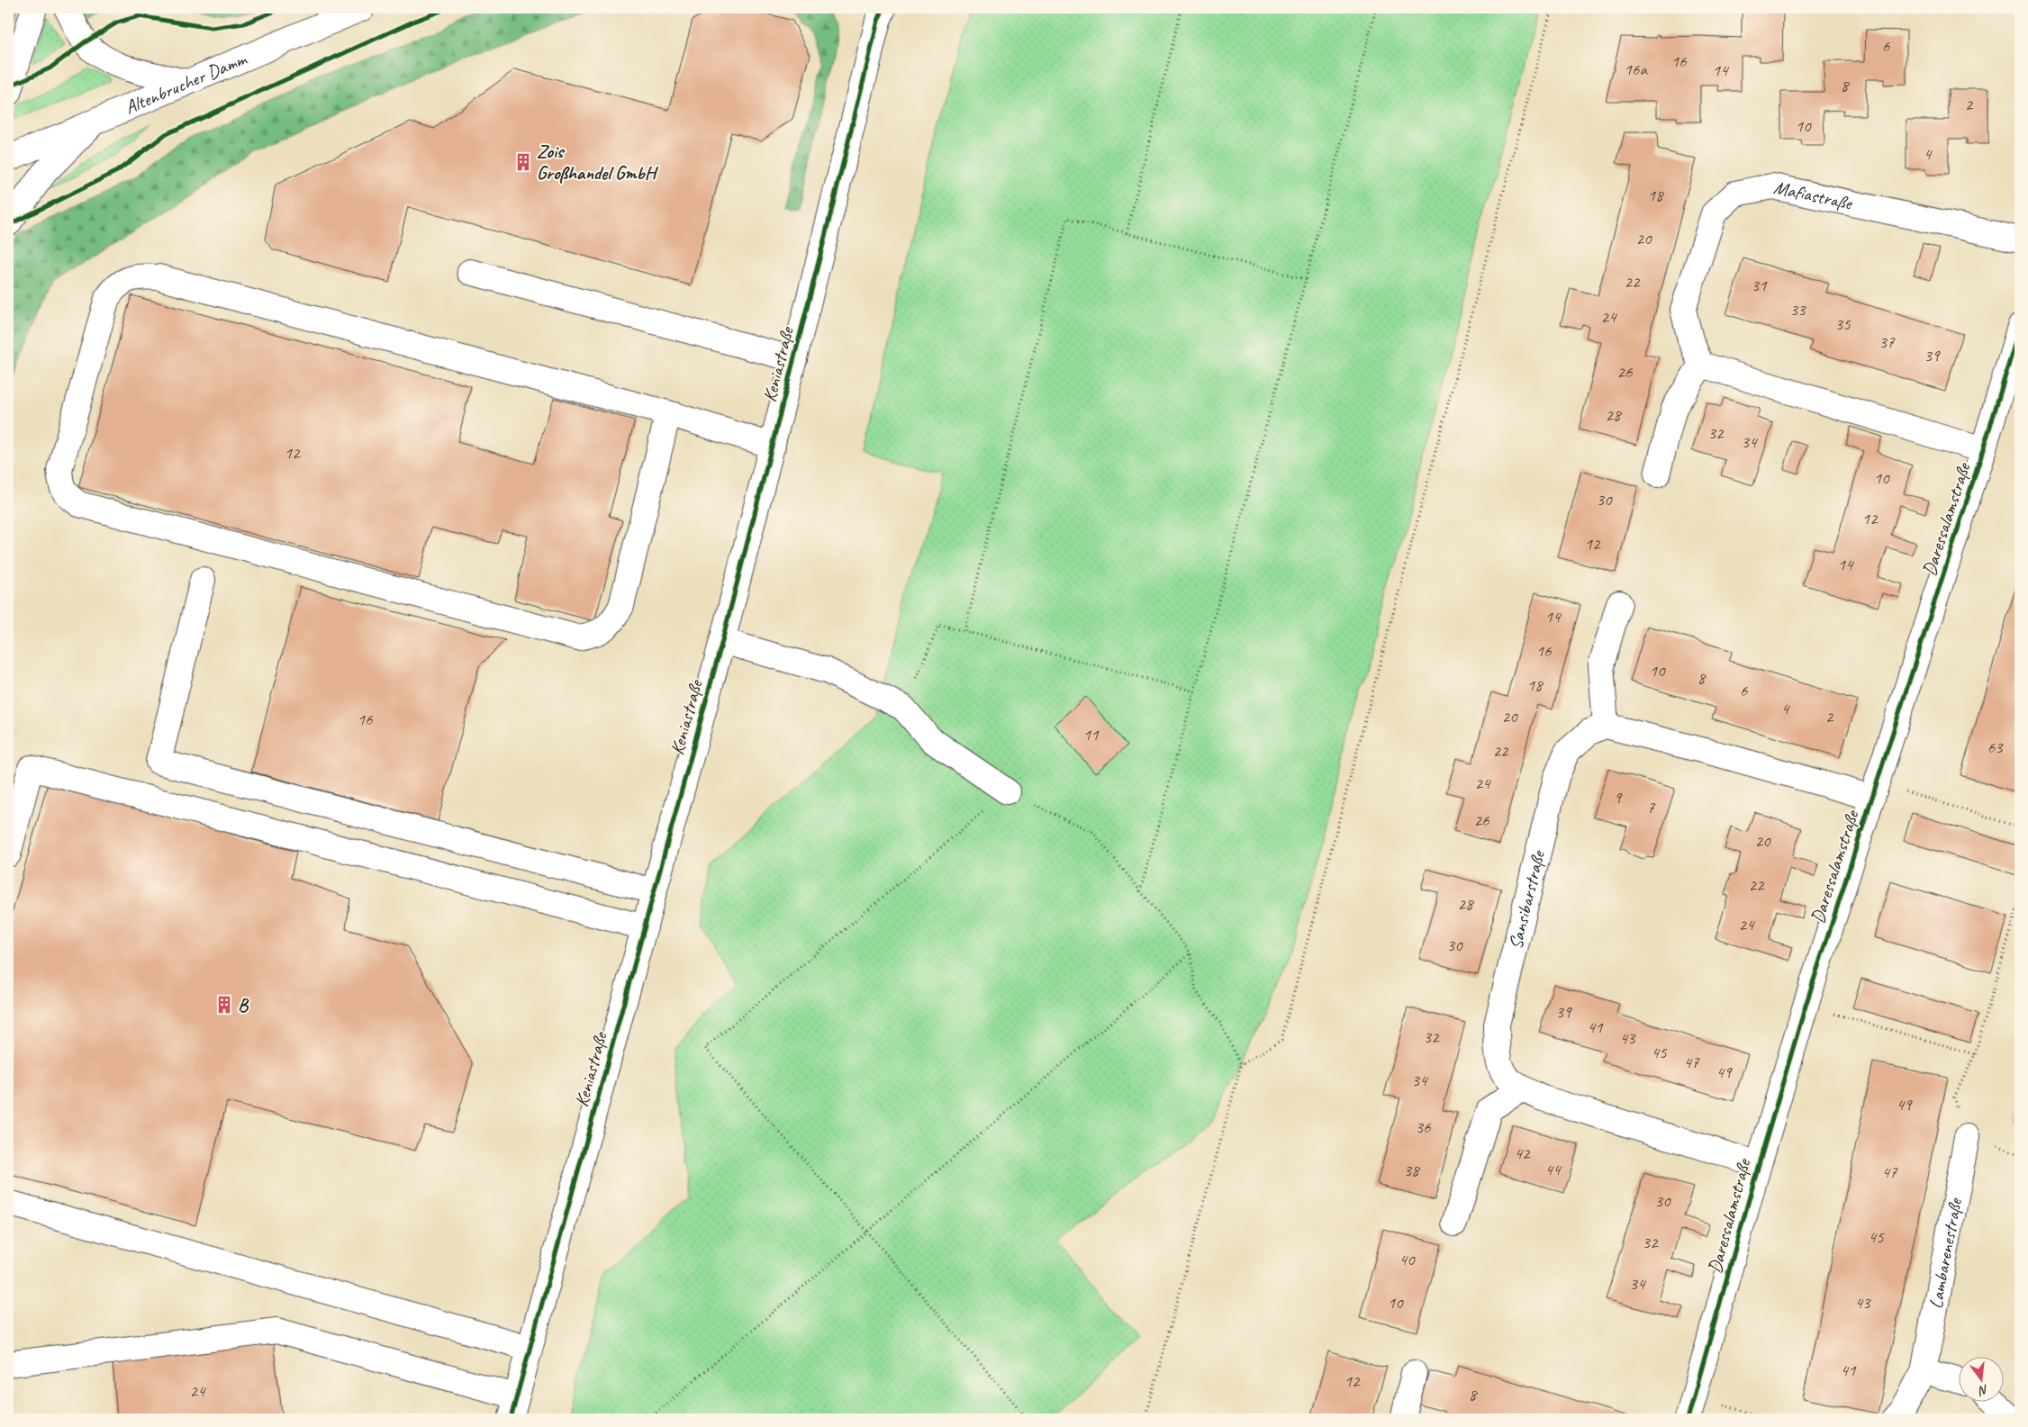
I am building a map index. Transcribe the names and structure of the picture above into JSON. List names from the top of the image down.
{
  "streets": {
    "main road": [
      "Altenbrucher Damm",
      "Mafiastraße",
      "Keniastraße",
      "Daressalamstraße",
      "Sansibarstraße",
      "Lambarenestraße"
    ]
  },
  "crossings": [
    ["Daressalamstraße", "Sansibarstraße"]
  ],
  "places": {
    "building": ["Zois Großhandel GmbH", "B"]
  },
  "house_numbers": [
    "6",
    "16",
    "16a",
    "14",
    "8",
    "2",
    "10",
    "4",
    "18",
    "20",
    "22",
    "31",
    "33",
    "24",
    "35",
    "37",
    "39",
    "26",
    "28",
    "32",
    "34",
    "12",
    "10",
    "30",
    "12",
    "12",
    "14",
    "14",
    "16",
    "10",
    "8",
    "18",
    "6",
    "4",
    "20",
    "2",
    "16",
    "11",
    "63",
    "22",
    "24",
    "9",
    "7",
    "26",
    "20",
    "22",
    "28",
    "24",
    "30",
    "39",
    "41",
    "32",
    "43",
    "45",
    "47",
    "49",
    "34",
    "49",
    "36",
    "42",
    "44",
    "38",
    "47",
    "30",
    "45",
    "32",
    "40",
    "34",
    "10",
    "43",
    "41",
    "12",
    "24",
    "8"
  ],
  "north": "bottom"
}
